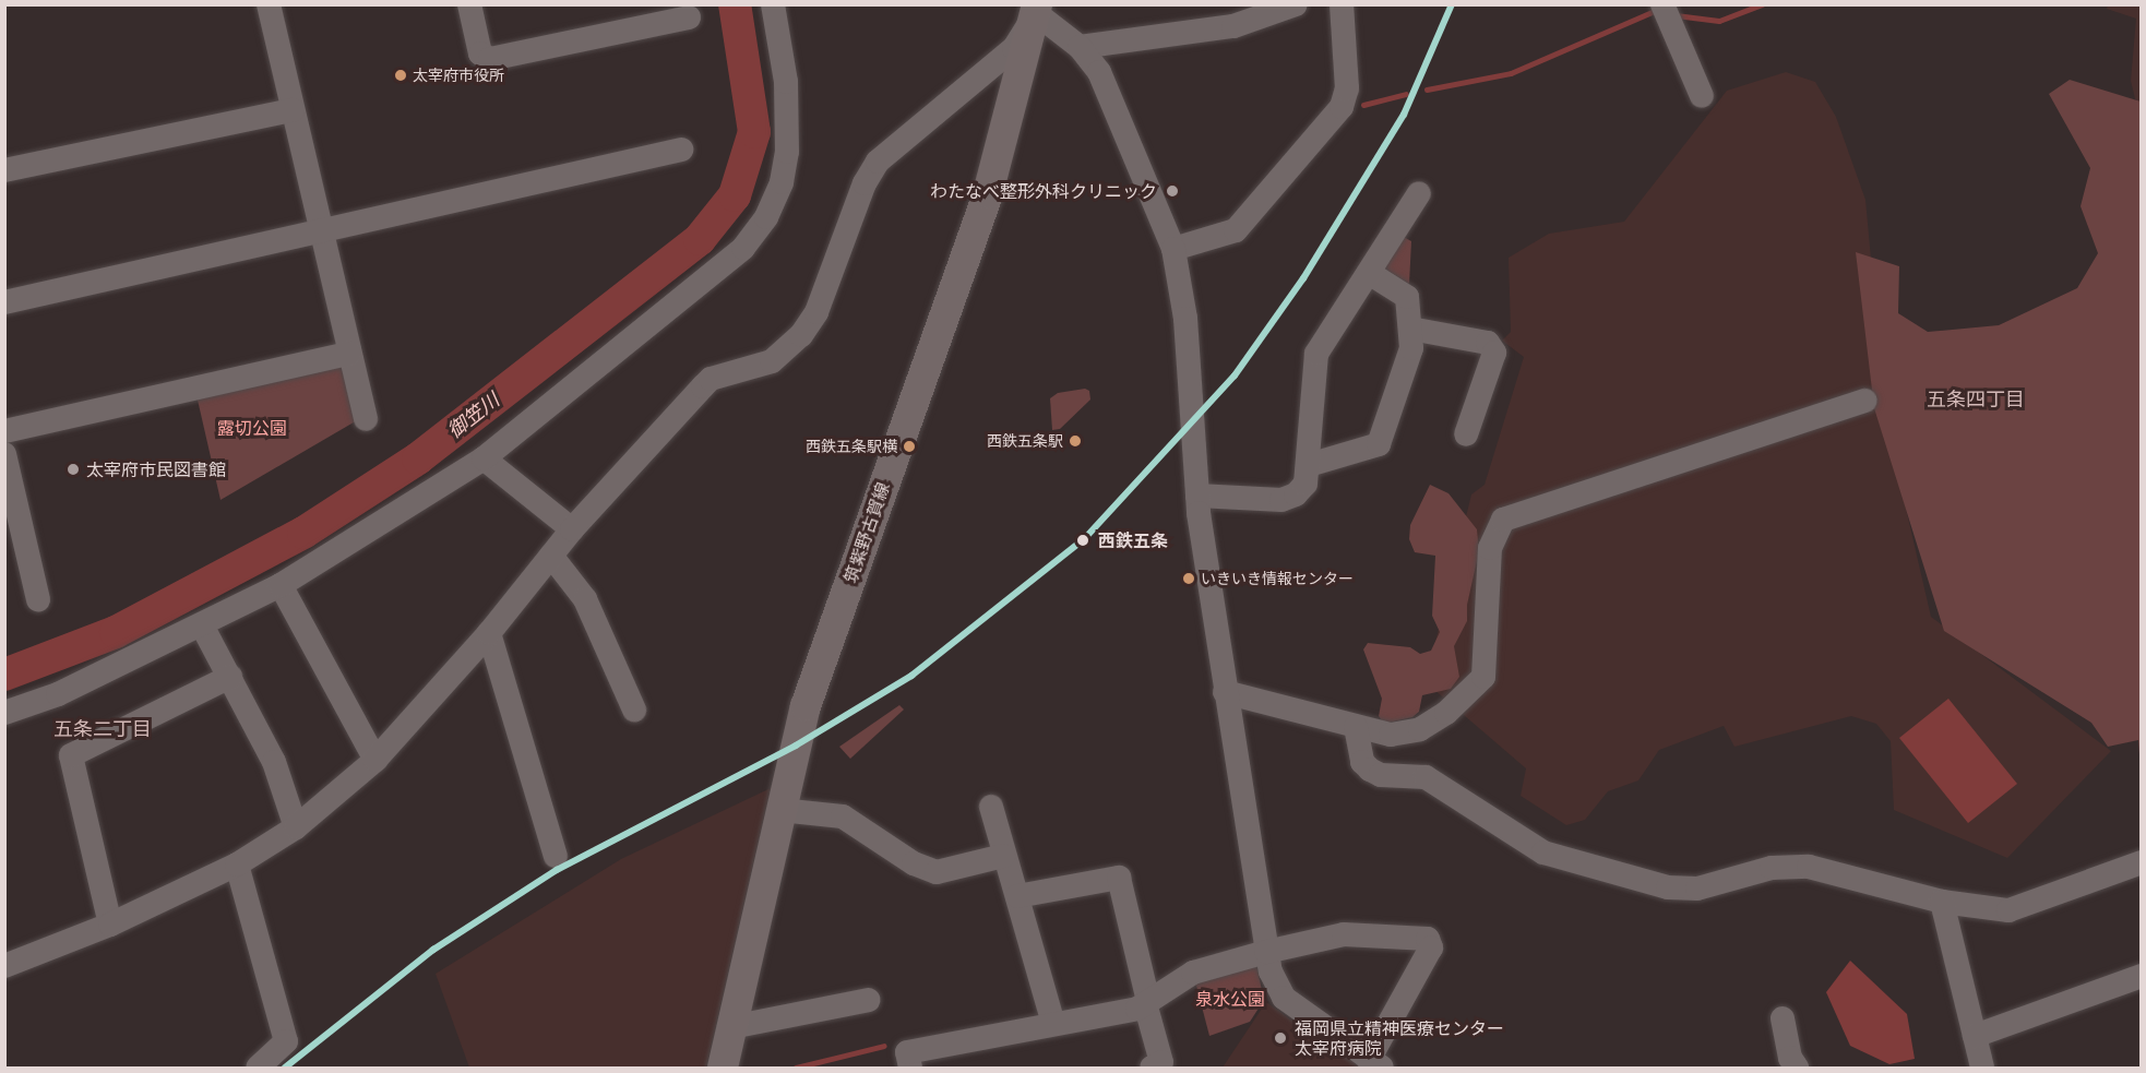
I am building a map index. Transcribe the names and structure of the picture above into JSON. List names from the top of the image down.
{
  "streets": {
    "main road": ["筑紫野古賀線"]
  },
  "districts": ["五条四丁目", "五条二丁目"],
  "water": ["御笠川"],
  "parks": ["露切公園", "泉水公園"],
  "places": [
    "太宰府市役所",
    "わたなべ整形外科クリニック",
    "西鉄五条駅",
    "西鉄五条駅横",
    "太宰府市民図書館",
    "西鉄五条",
    "いきいき情報センター",
    "福岡県立精神医療センター 太宰府病院"
  ]
}
